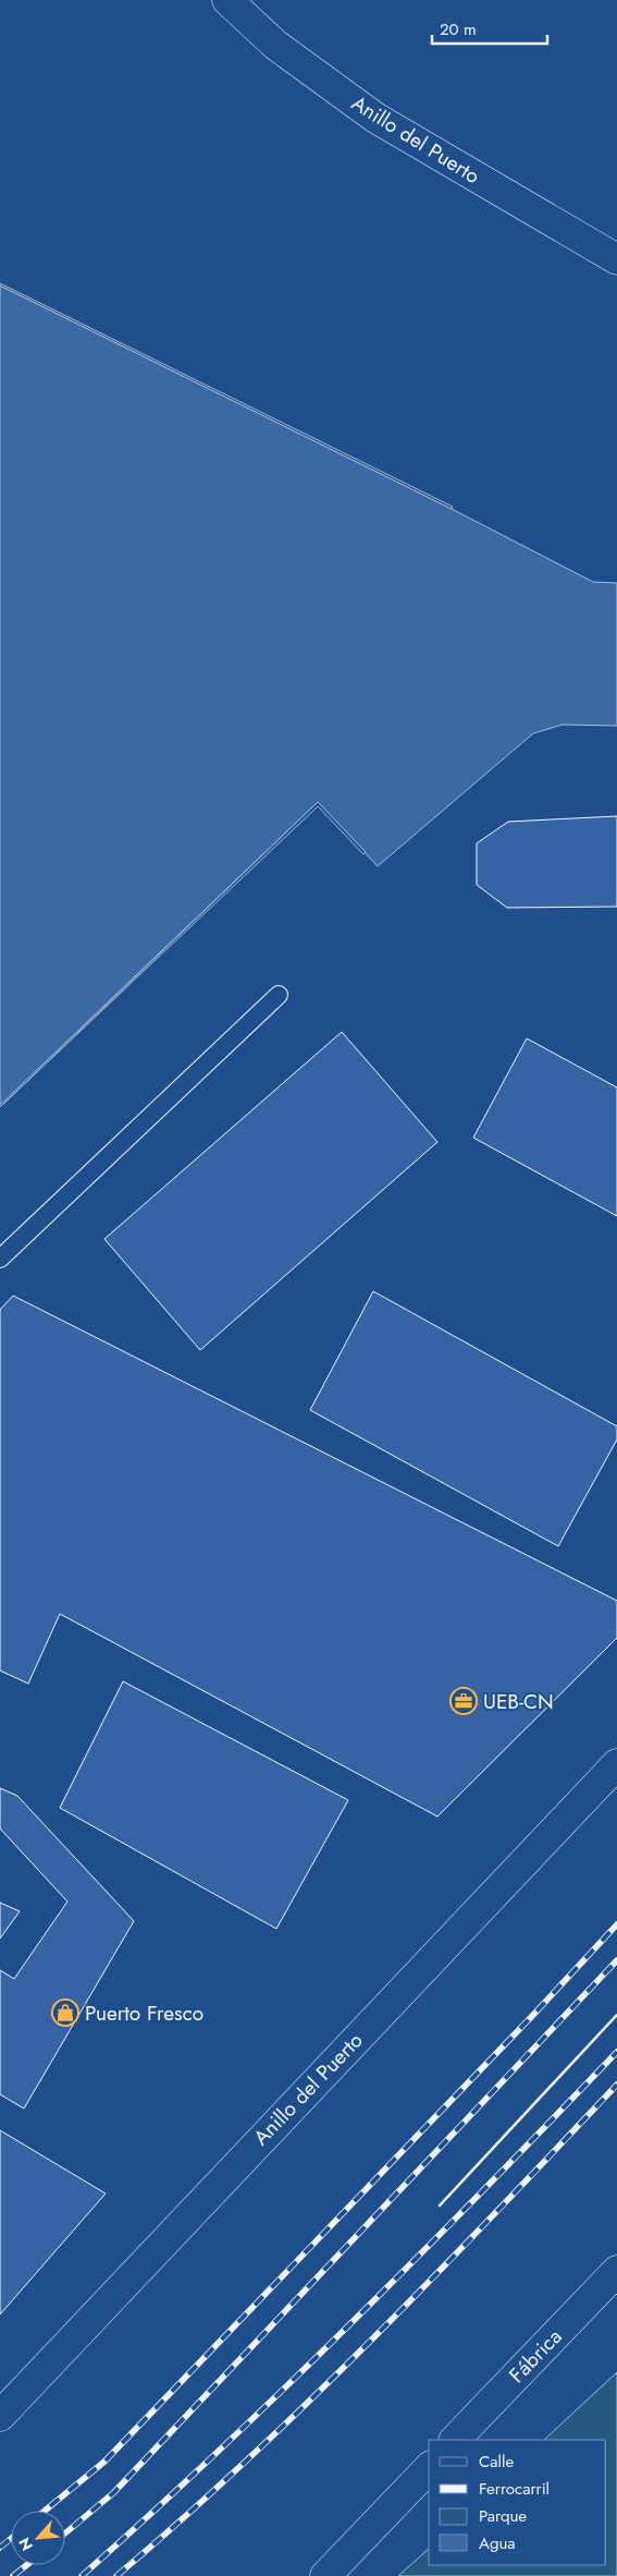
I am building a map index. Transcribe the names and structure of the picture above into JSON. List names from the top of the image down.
{
  "streets": {
    "main road": ["Anillo del Puerto", "Fábrica"]
  },
  "places": {
    "office": ["UEB-CN"],
    "shop": ["Puerto Fresco"]
  },
  "legend": [
    "Calle",
    "Ferrocarril",
    "Parque",
    "Agua"
  ],
  "scale_bar": "20 m",
  "north": "bottom left"
}
